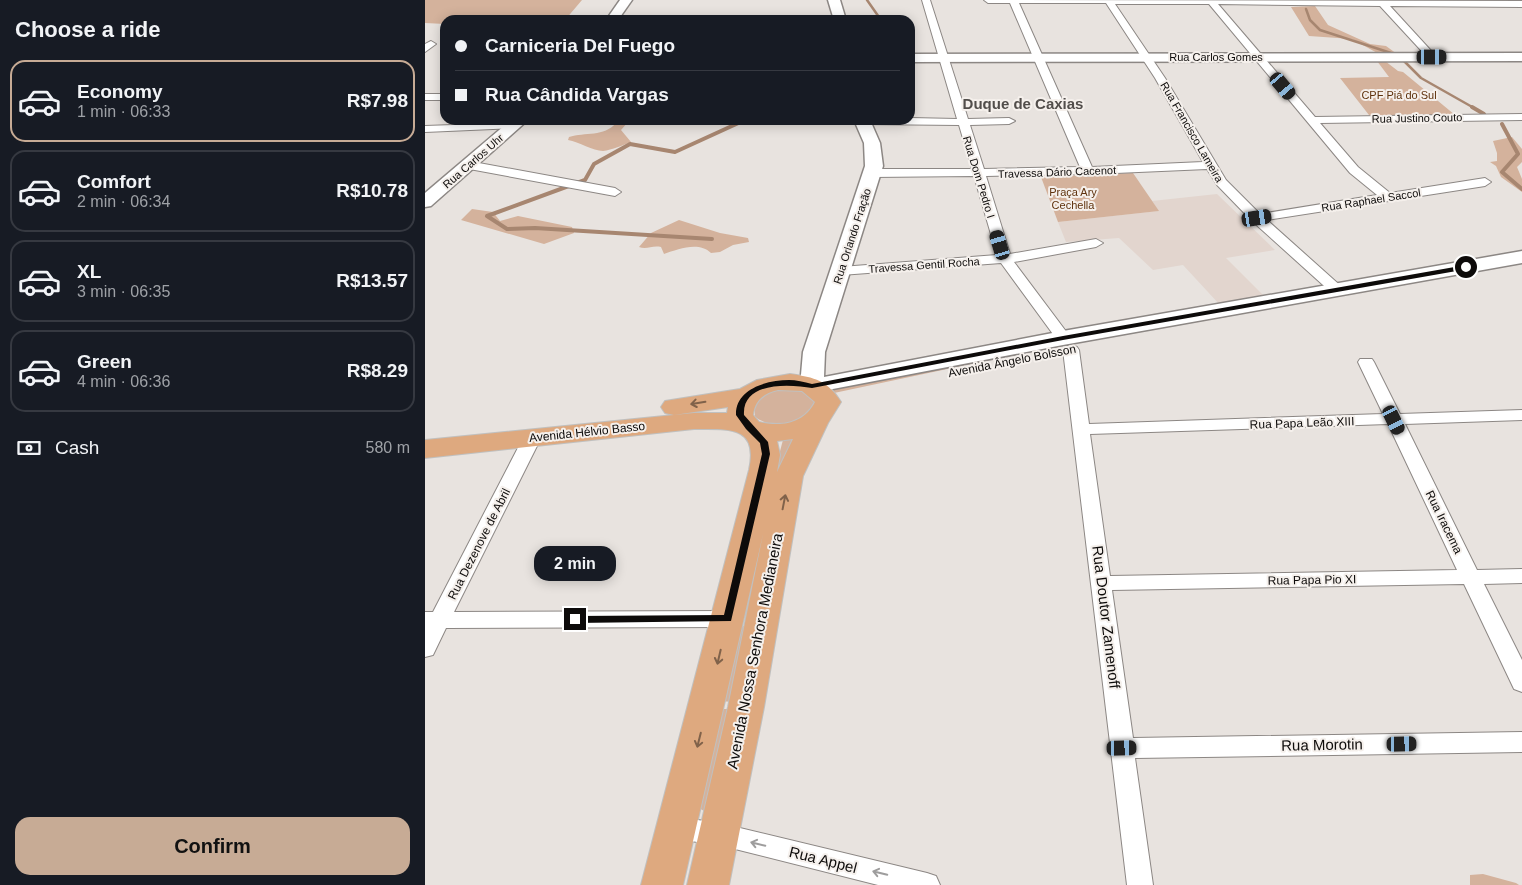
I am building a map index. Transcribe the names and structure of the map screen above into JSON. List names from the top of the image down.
{
  "streets": {
    "main road": ["Avenida Hélvio Basso", "Avenida Nossa Senhora Medianeira"],
    "street": [
      "Rua Carlos Gomes",
      "Rua Justino Couto",
      "Rua Francisco Lameira",
      "Rua Carlos Uhr",
      "Travessa Dário Cacenot",
      "Rua Dom Pedro I",
      "Rua Raphael Saccol",
      "Rua Orlando Fração",
      "Travessa Gentil Rocha",
      "Avenida Ângelo Bolsson",
      "Rua Papa Leão XIII",
      "Rua Iracema",
      "Rua Dezenove de Abril",
      "Rua Papa Pio XI",
      "Rua Doutor Zamenoff",
      "Rua Morotin",
      "Rua Appel"
    ]
  },
  "crossings": [
    ["Rua Carlos Gomes", "Rua Francisco Lameira"],
    ["Rua Carlos Gomes", "Rua Dom Pedro I"],
    ["Rua Francisco Lameira", "Travessa Dário Cacenot"],
    ["Rua Francisco Lameira", "Rua Raphael Saccol"],
    ["Rua Francisco Lameira", "Avenida Ângelo Bolsson"],
    ["Travessa Dário Cacenot", "Rua Dom Pedro I"],
    ["Travessa Dário Cacenot", "Rua Orlando Fração"],
    ["Rua Dom Pedro I", "Travessa Gentil Rocha"],
    ["Rua Dom Pedro I", "Avenida Ângelo Bolsson"],
    ["Rua Dom Pedro I", "Rua Doutor Zamenoff"],
    ["Rua Orlando Fração", "Travessa Gentil Rocha"],
    ["Rua Orlando Fração", "Avenida Ângelo Bolsson"],
    ["Rua Orlando Fração", "Avenida Hélvio Basso"],
    ["Rua Orlando Fração", "Avenida Nossa Senhora Medianeira"],
    ["Avenida Ângelo Bolsson", "Avenida Hélvio Basso"],
    ["Avenida Ângelo Bolsson", "Rua Doutor Zamenoff"],
    ["Avenida Ângelo Bolsson", "Avenida Nossa Senhora Medianeira"],
    ["Rua Papa Leão XIII", "Rua Iracema"],
    ["Rua Papa Leão XIII", "Rua Doutor Zamenoff"],
    ["Avenida Hélvio Basso", "Rua Dezenove de Abril"],
    ["Avenida Hélvio Basso", "Avenida Nossa Senhora Medianeira"],
    ["Rua Iracema", "Rua Papa Pio XI"],
    ["Rua Papa Pio XI", "Rua Doutor Zamenoff"],
    ["Rua Doutor Zamenoff", "Rua Morotin"],
    ["Avenida Nossa Senhora Medianeira", "Rua Appel"]
  ],
  "one_way": ["Rua Appel"],
  "districts": ["Duque de Caxias"],
  "parks": ["CPF Piá do Sul", "Praça Ary Cechella"],
  "page": {
    "heading": "Choose a ride",
    "banner": ["Carniceria Del Fuego", "Rua Cândida Vargas"],
    "list": [
      {
        "name": "Economy",
        "note": "1 min · 06:33",
        "value": "R$7.98"
      },
      {
        "name": "Comfort",
        "note": "2 min · 06:34",
        "value": "R$10.78"
      },
      {
        "name": "XL",
        "note": "3 min · 06:35",
        "value": "R$13.57"
      },
      {
        "name": "Green",
        "note": "4 min · 06:36",
        "value": "R$8.29"
      }
    ],
    "pay": ["Cash", "580 m"],
    "bubble": "2 min",
    "buttons": "Confirm"
  }
}
